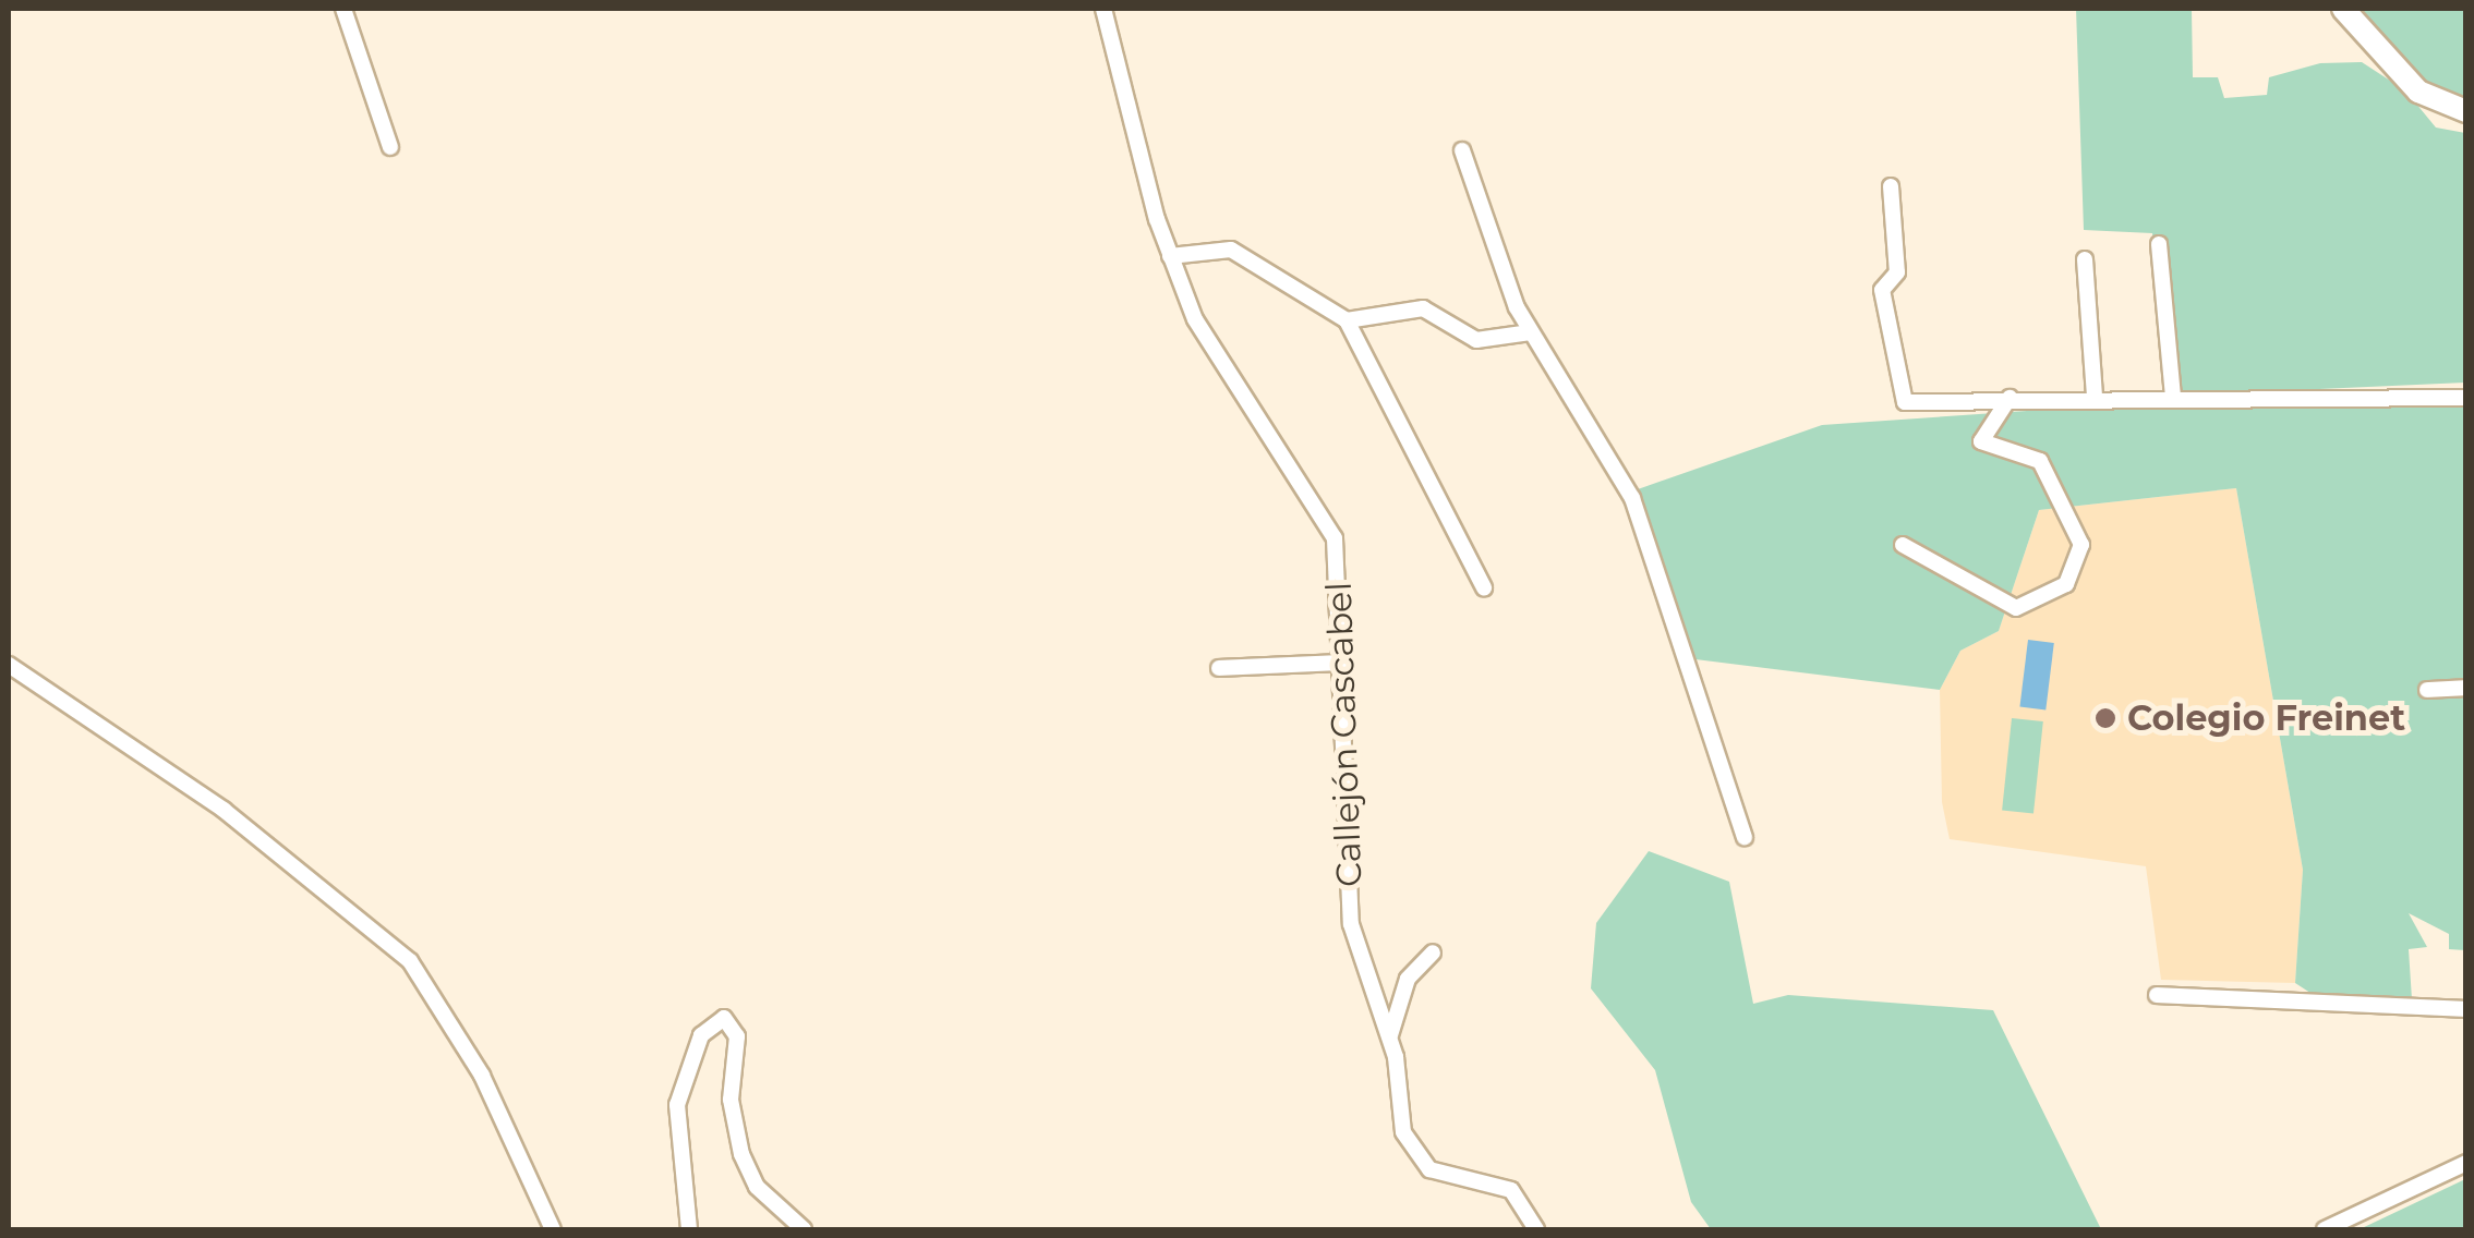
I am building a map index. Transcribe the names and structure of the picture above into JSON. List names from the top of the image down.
{
  "streets": {
    "street": ["Callejón Cascabel"]
  },
  "places": ["Colegio Freinet"]
}
